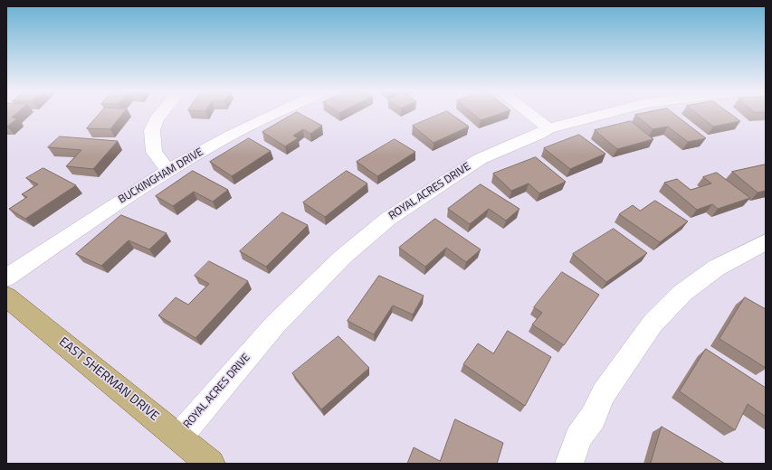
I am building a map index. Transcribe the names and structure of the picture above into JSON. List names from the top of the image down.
{
  "streets": {
    "main road": ["EAST SHERMAN DRIVE"],
    "street": ["BUCKINGHAM DRIVE", "ROYAL ACRES DRIVE"]
  },
  "crossings": [
    ["ROYAL ACRES DRIVE", "EAST SHERMAN DRIVE"]
  ]
}
